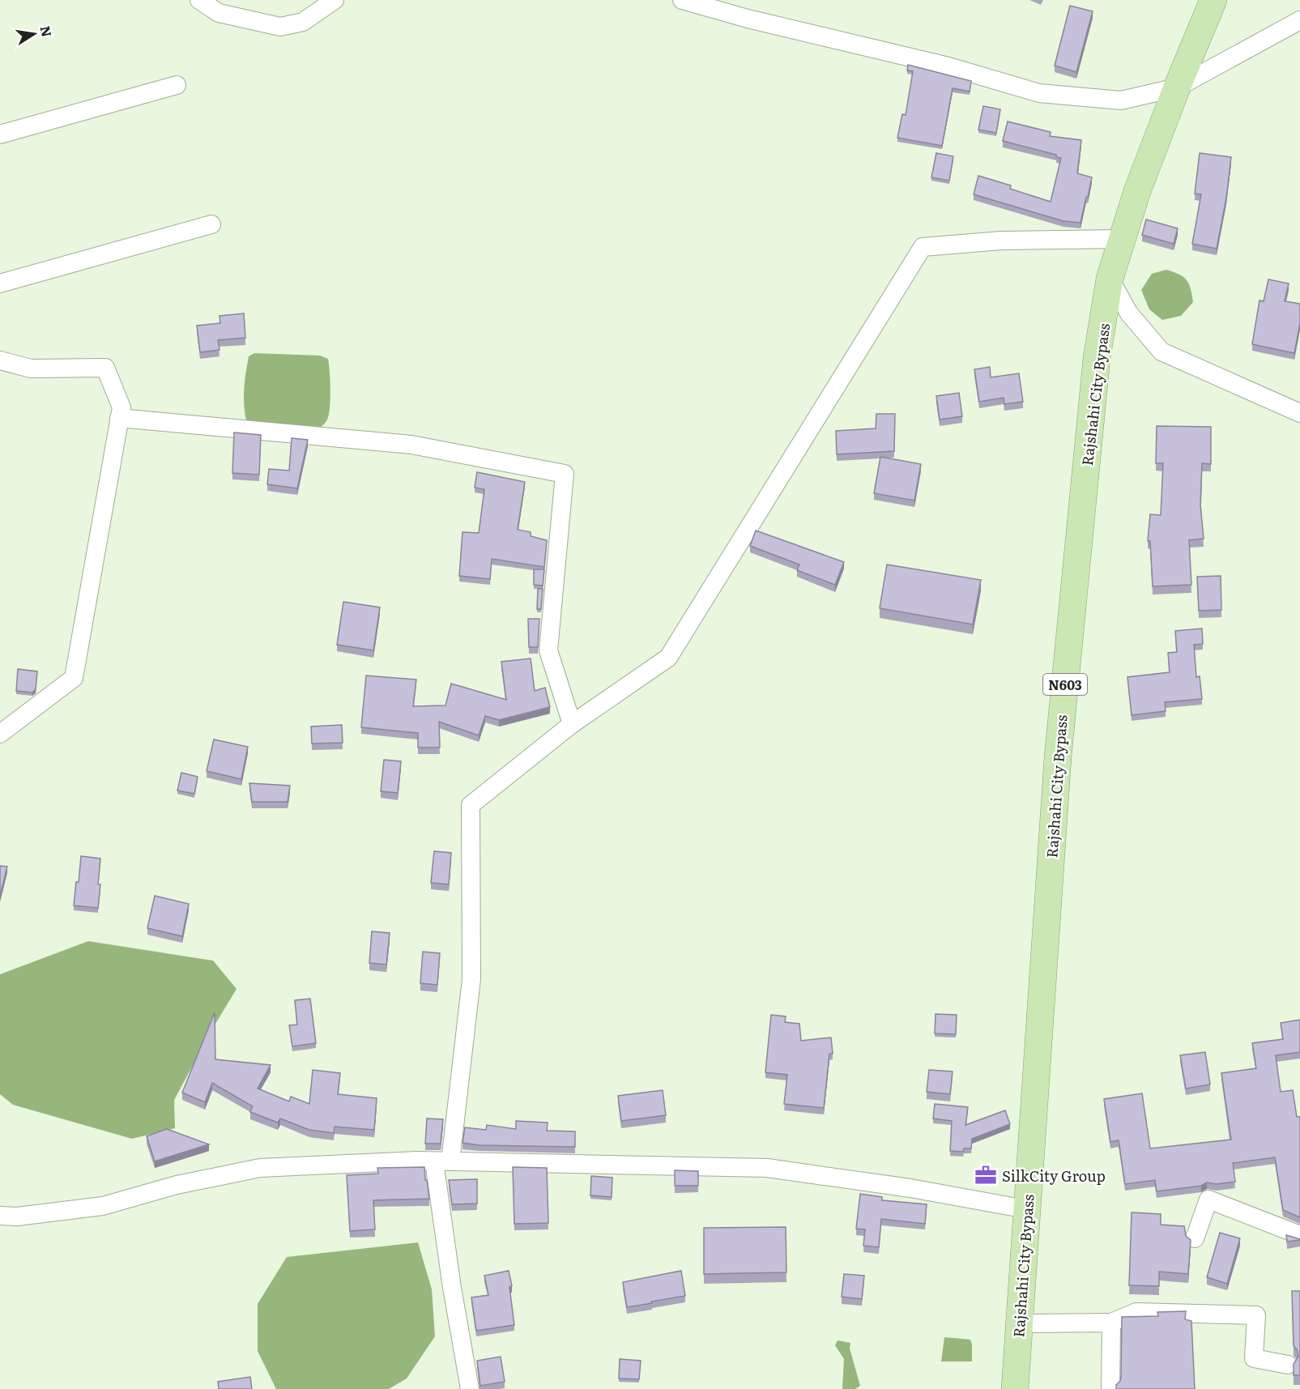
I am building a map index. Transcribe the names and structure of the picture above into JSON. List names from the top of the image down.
{
  "streets": {
    "highway": ["Rajshahi City Bypass", "N603"]
  },
  "places": {
    "office": ["SilkCity Group"]
  },
  "north": "right"
}
